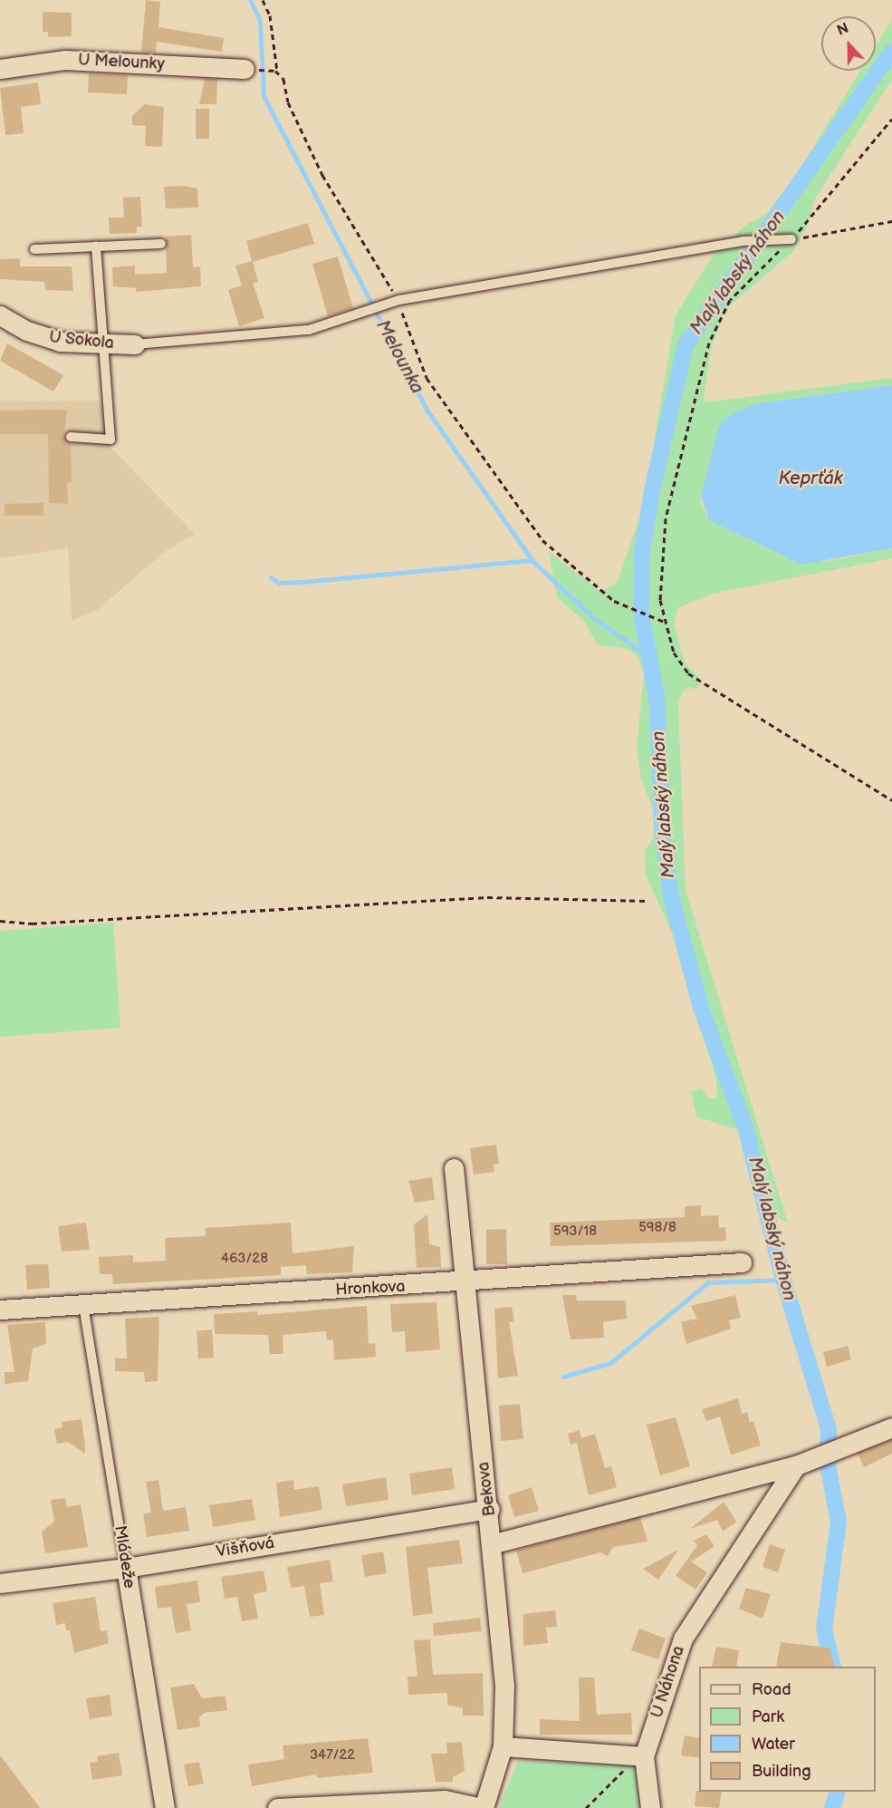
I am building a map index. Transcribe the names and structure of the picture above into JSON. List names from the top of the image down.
{
  "streets": {
    "street": [
      "U Melounky",
      "U Sokola",
      "Hronkova",
      "Bekova",
      "Višňová",
      "Mládeže",
      "U Náhona"
    ]
  },
  "crossings": [
    ["Hronkova", "Bekova"],
    ["Hronkova", "Mládeže"],
    ["Bekova", "Višňová"],
    ["Višňová", "Mládeže"]
  ],
  "water": ["Malý labský náhon", "Melounka", "Keprťák"],
  "house_numbers": [
    "598/8",
    "593/18",
    "463/28",
    "347/22"
  ],
  "legend": [
    "Road",
    "Park",
    "Water",
    "Building"
  ],
  "north": "top"
}
